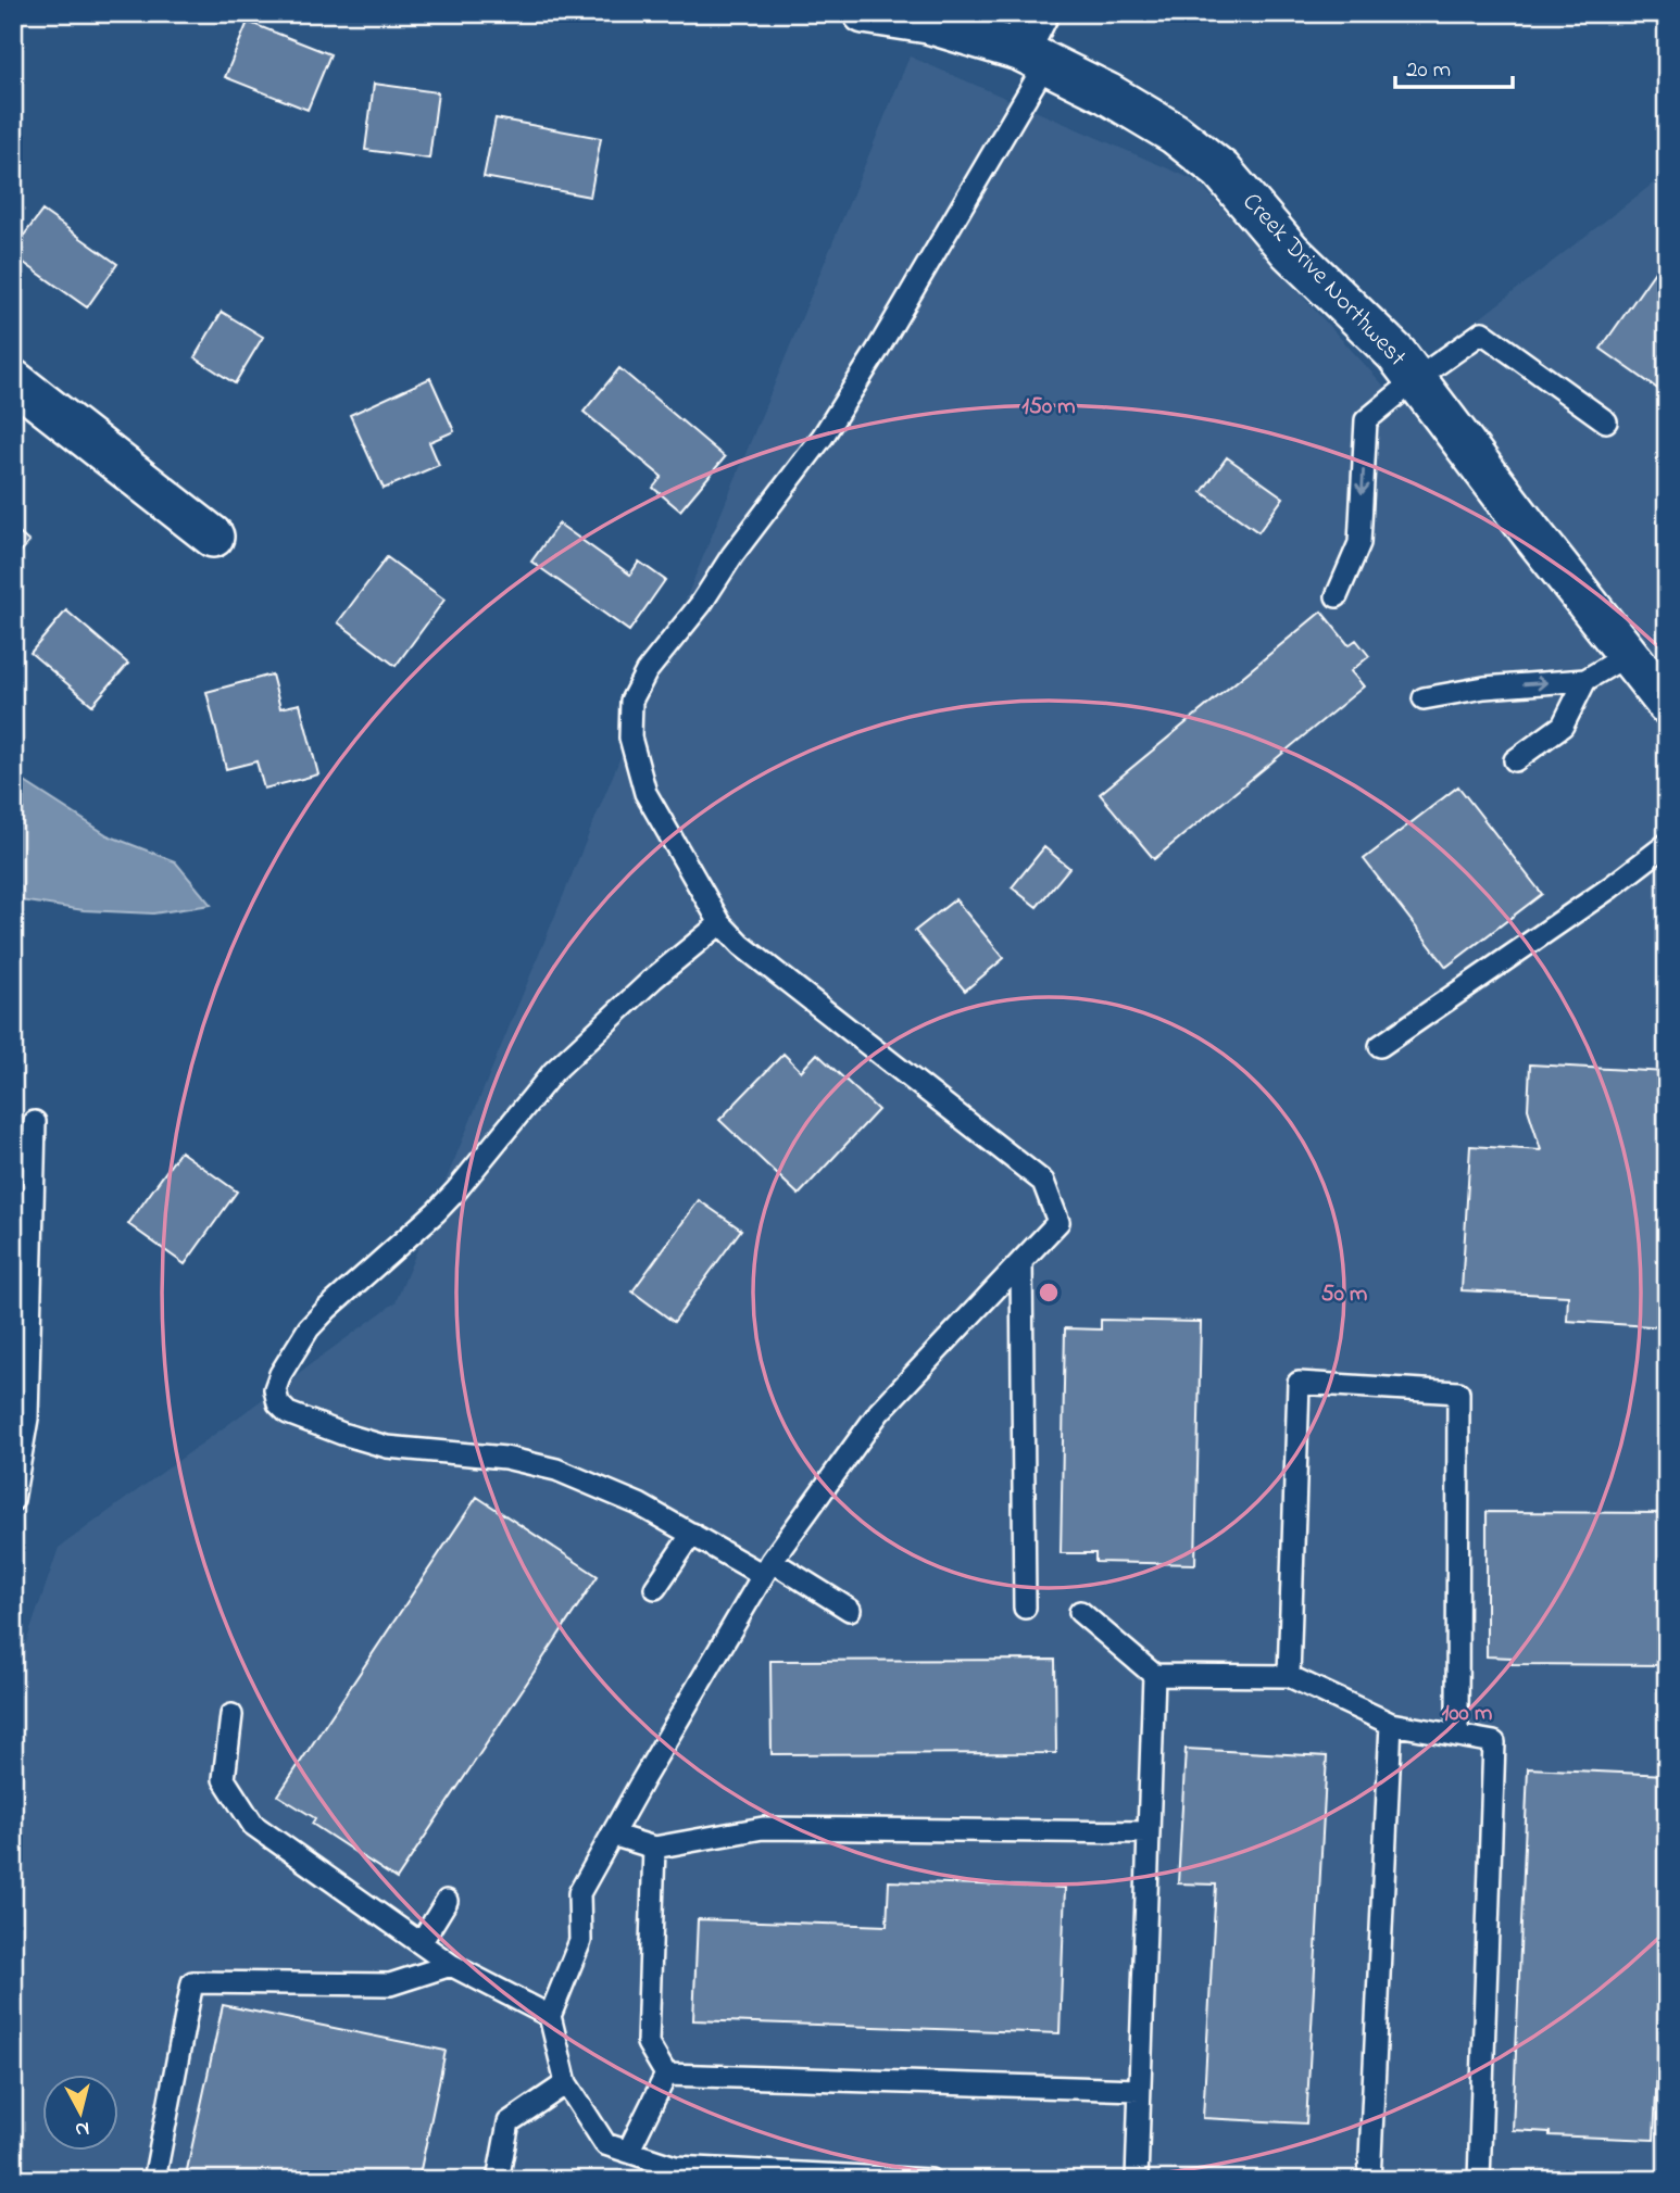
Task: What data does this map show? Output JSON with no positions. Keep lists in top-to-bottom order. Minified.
{"streets":{"street":["Creek Drive Northwest"]},"scale_bar":"20 m","north":"bottom","rings":["150 m","50 m","100 m"]}
